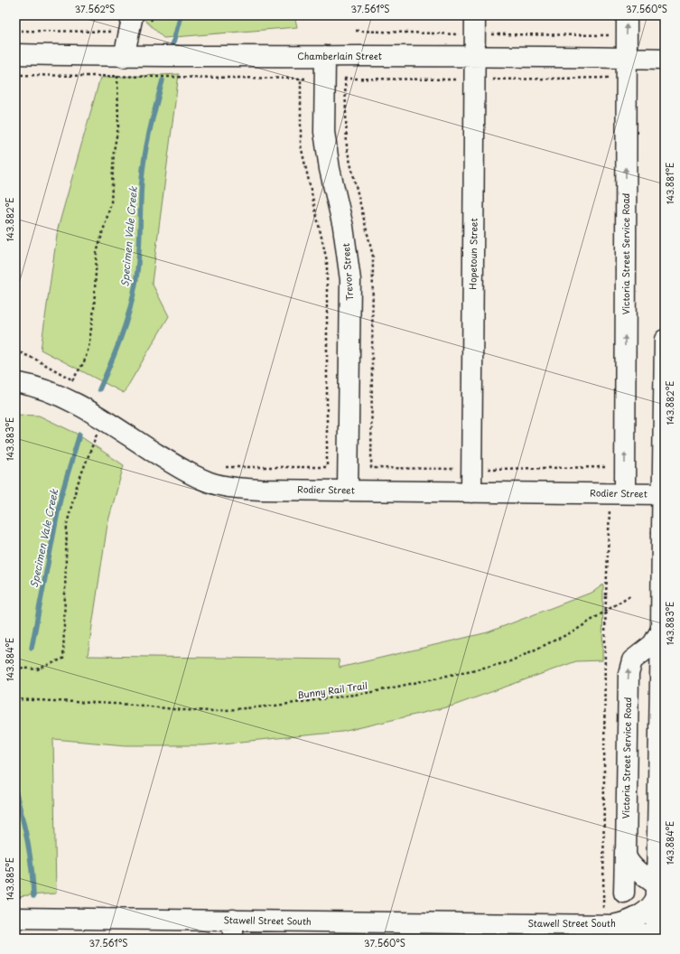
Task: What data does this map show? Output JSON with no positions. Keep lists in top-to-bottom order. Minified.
{"streets":{"street":["Chamberlain Street","Hopetoun Street","Victoria Street Service Road","Trevor Street","Rodier Street","Stawell Street South"],"path":["Bunny Rail Trail"]},"crossings":[["Chamberlain Street","Hopetoun Street"],["Chamberlain Street","Victoria Street Service Road"],["Chamberlain Street","Trevor Street"],["Hopetoun Street","Rodier Street"],["Victoria Street Service Road","Rodier Street"],["Victoria Street Service Road","Stawell Street South"],["Trevor Street","Rodier Street"]],"water":["Specimen Vale Creek"],"coordinates":["37.562°S","37.561°S","37.560°S","143.881°E","143.882°E","143.883°E","143.884°E","143.885°E"]}
